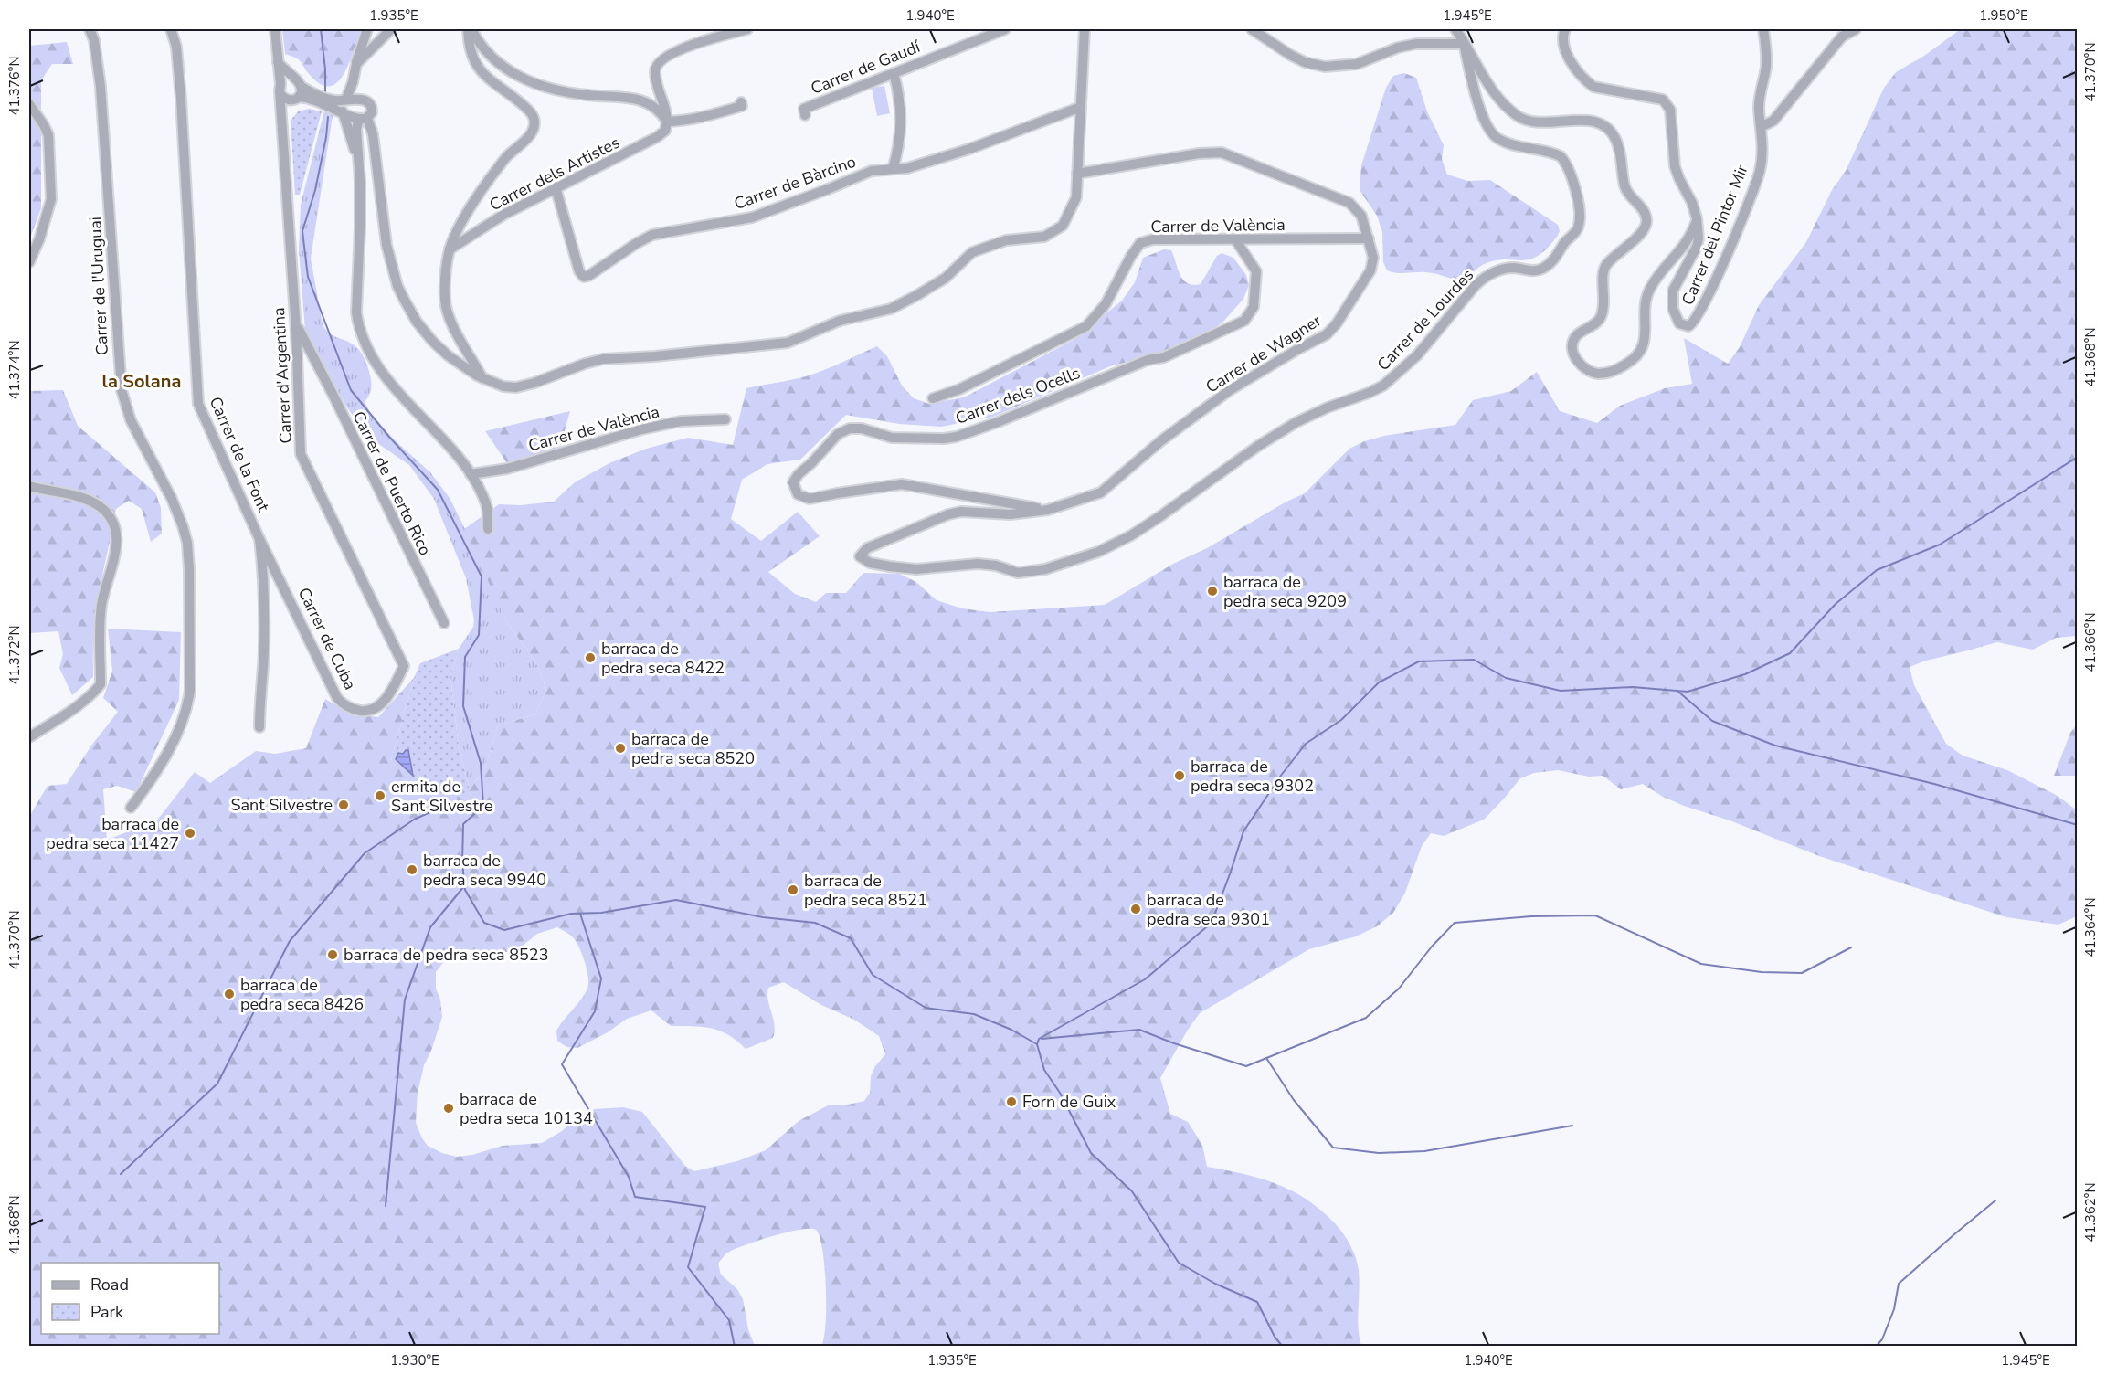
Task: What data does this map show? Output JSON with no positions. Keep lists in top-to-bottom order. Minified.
{"streets":{"street":["Carrer de Gaudí","Carrer dels Artistes","Carrer de Bàrcino","Carrer de València","Carrer del Pintor Mir","Carrer de l'Uruguai","Carrer de Lourdes","Carrer de Wagner","Carrer d'Argentina","Carrer dels Ocells","Carrer de la Font","Carrer de Puerto Rico","Carrer de Cuba"]},"crossings":[["Carrer dels Artistes","Carrer de Bàrcino"],["Carrer de València","Carrer de Wagner"],["Carrer de València","Carrer dels Ocells"],["Carrer de Lourdes","Carrer de Wagner"],["Carrer de Lourdes","Carrer dels Ocells"],["Carrer de Wagner","Carrer dels Ocells"],["Carrer d'Argentina","Carrer de Puerto Rico"],["Carrer d'Argentina","Carrer de Cuba"],["Carrer de la Font","Carrer de Cuba"]],"districts":["la Solana"],"places":["barraca de pedra seca 9209","barraca de pedra seca 8422","barraca de pedra seca 8520","barraca de pedra seca 9302","ermita de Sant Silvestre","Sant Silvestre","barraca de pedra seca 11427","barraca de pedra seca 9940","barraca de pedra seca 8521","barraca de pedra seca 9301","barraca de pedra seca 8523","barraca de pedra seca 8426","Forn de Guix","barraca de pedra seca 10134"],"legend":["Road","Park"],"coordinates":["1.935°E","1.940°E","1.945°E","1.950°E","41.370°N","41.376°N","41.368°N","41.374°N","41.366°N","41.372°N","41.364°N","41.362°N","1.930°E"]}
